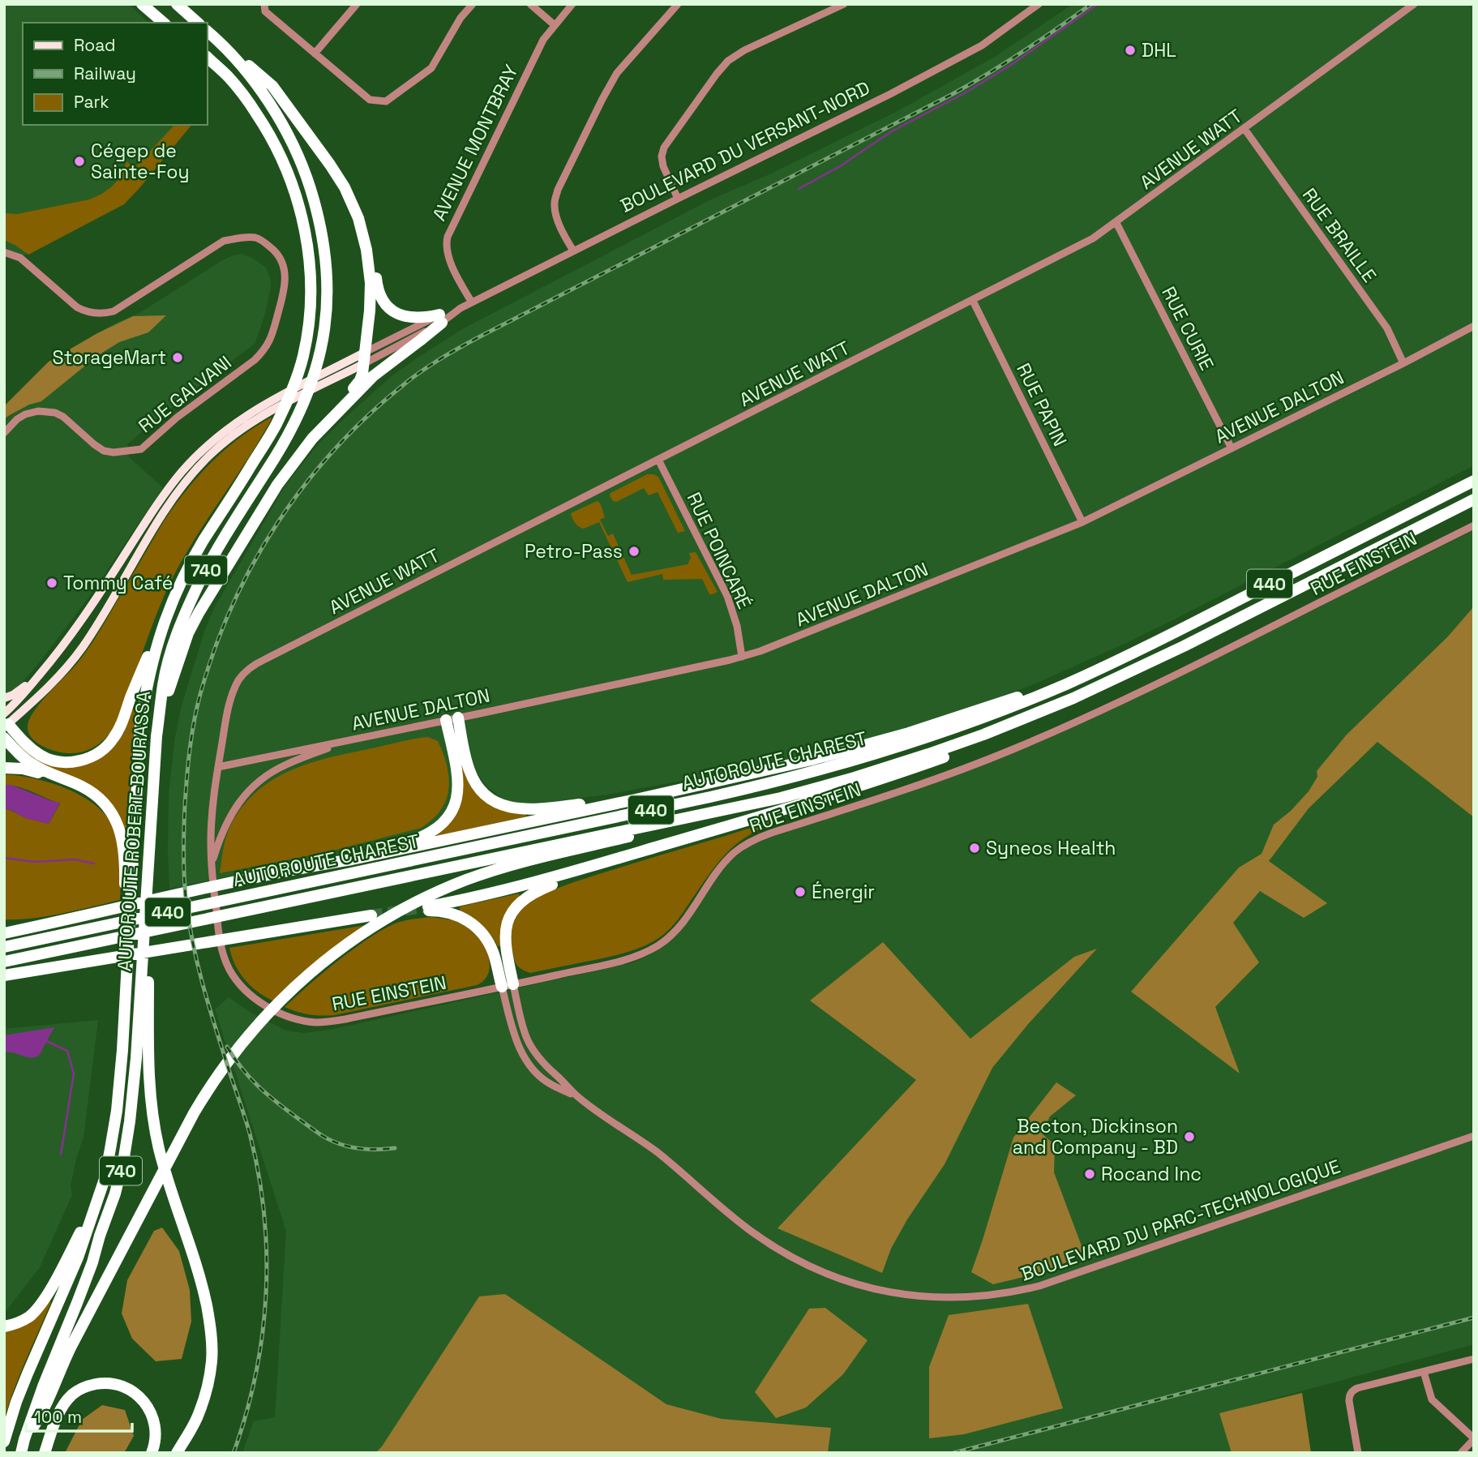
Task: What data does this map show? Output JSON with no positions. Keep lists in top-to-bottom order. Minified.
{"streets":{"highway":["740","440","AUTOROUTE CHAREST","AUTOROUTE ROBERT-BOURASSA"],"main road":["BOULEVARD DU VERSANT-NORD"],"street":["AVENUE MONTBRAY","AVENUE WATT","RUE BRAILLE","RUE CURIE","RUE GALVANI","RUE PAPIN","AVENUE DALTON","RUE POINCARÉ","RUE EINSTEIN","BOULEVARD DU PARC-TECHNOLOGIQUE"]},"crossings":[["AVENUE MONTBRAY","BOULEVARD DU VERSANT-NORD"],["AVENUE WATT","RUE BRAILLE"],["AVENUE WATT","RUE CURIE"],["AVENUE WATT","RUE PAPIN"],["AVENUE WATT","AVENUE DALTON"],["AVENUE WATT","RUE POINCARÉ"],["AVENUE WATT","RUE EINSTEIN"],["RUE BRAILLE","AVENUE DALTON"],["RUE CURIE","AVENUE DALTON"],["RUE PAPIN","AVENUE DALTON"],["AVENUE DALTON","RUE POINCARÉ"],["AVENUE DALTON","RUE EINSTEIN"],["RUE EINSTEIN","BOULEVARD DU PARC-TECHNOLOGIQUE"]],"places":["DHL","Cégep de Sainte-Foy","StorageMart","Petro-Pass","Tommy Café","Syneos Health","Énergir","Becton, Dickinson and Company - BD","Rocand Inc"],"legend":["Road","Railway","Park"],"scale_bar":"100 m"}
